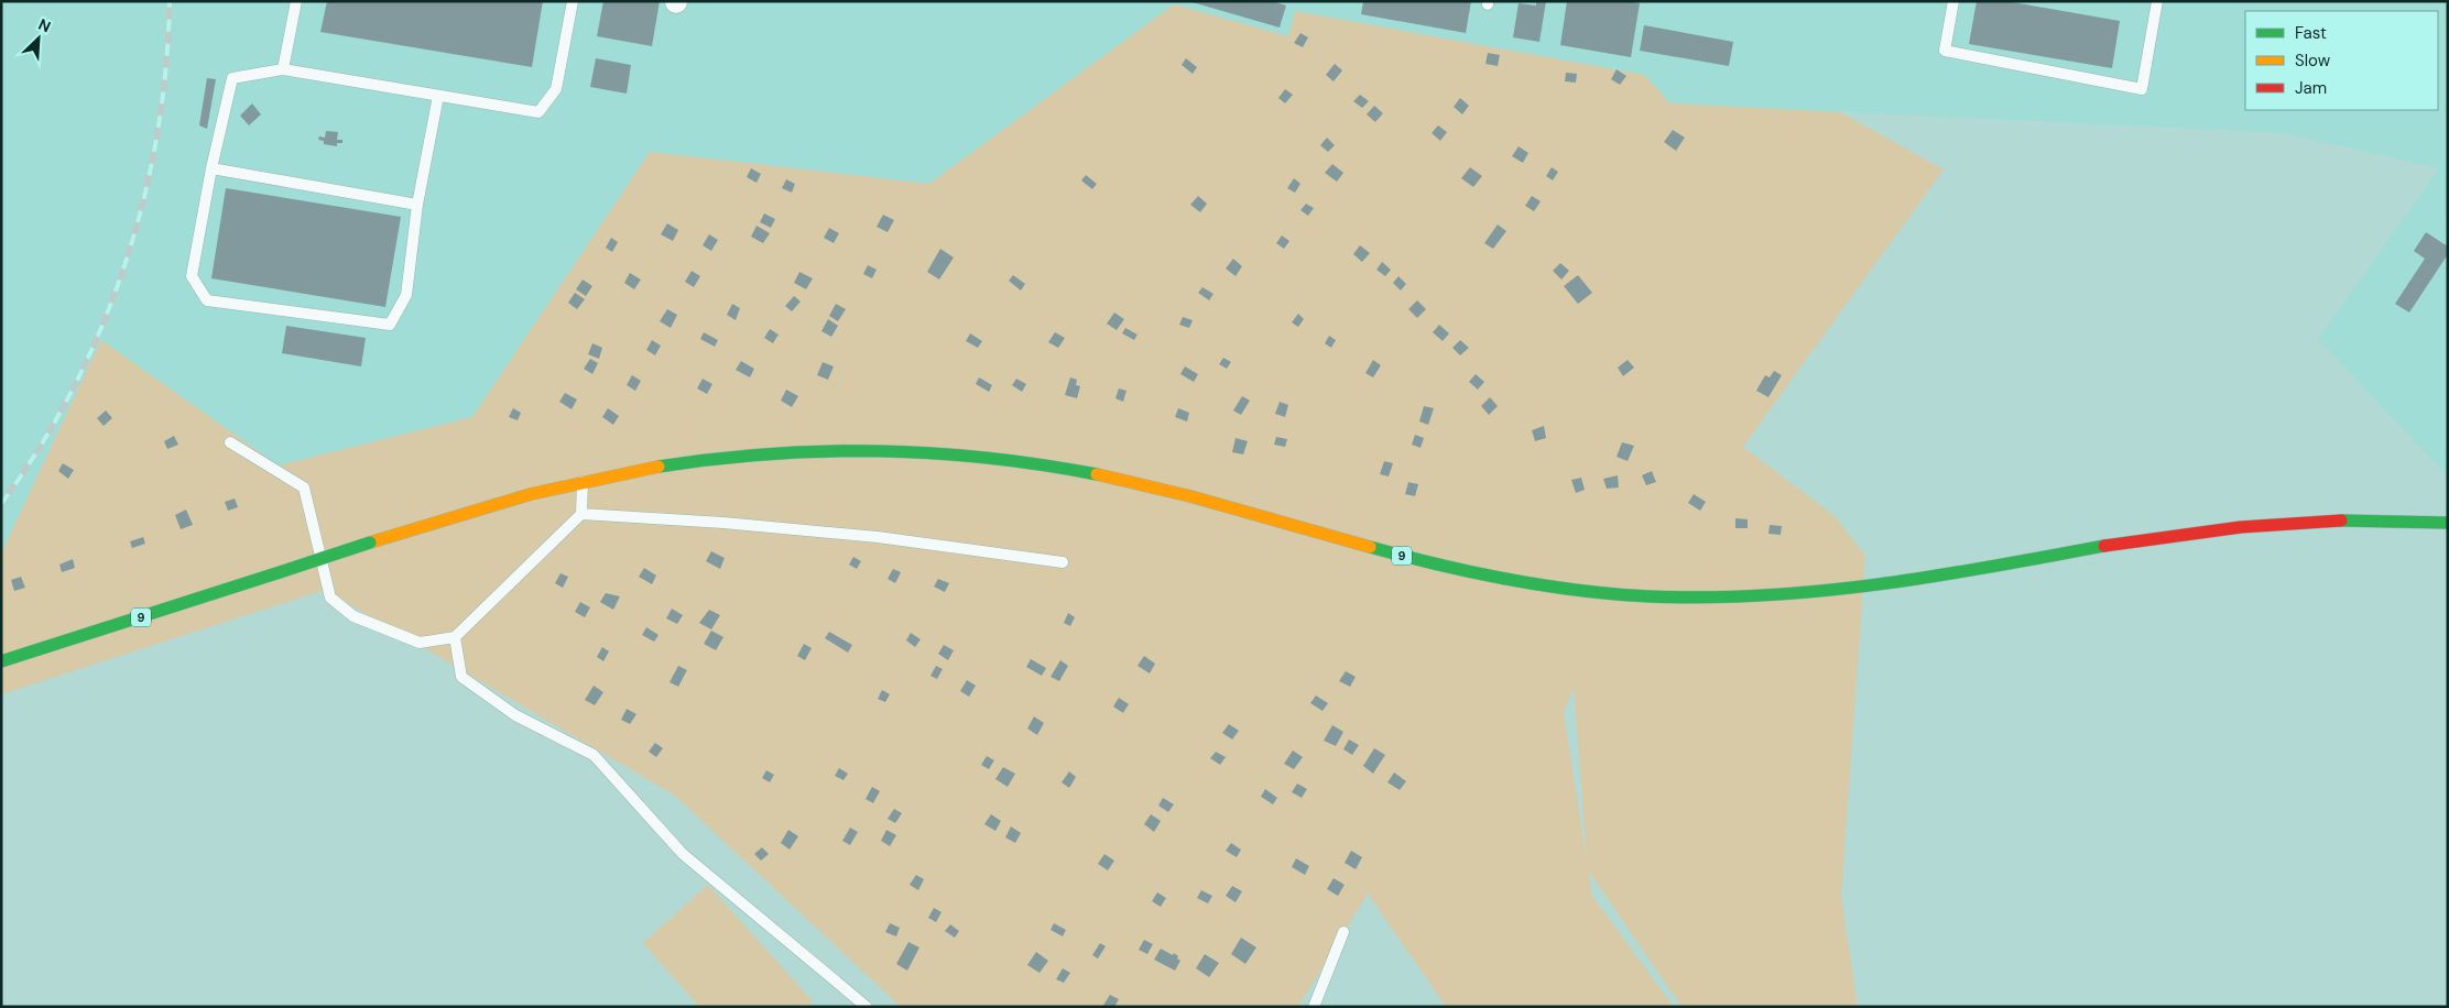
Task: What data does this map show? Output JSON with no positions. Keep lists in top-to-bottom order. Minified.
{"streets":{"main road":["9"]},"legend":["Fast","Slow","Jam"],"north":"top right"}
